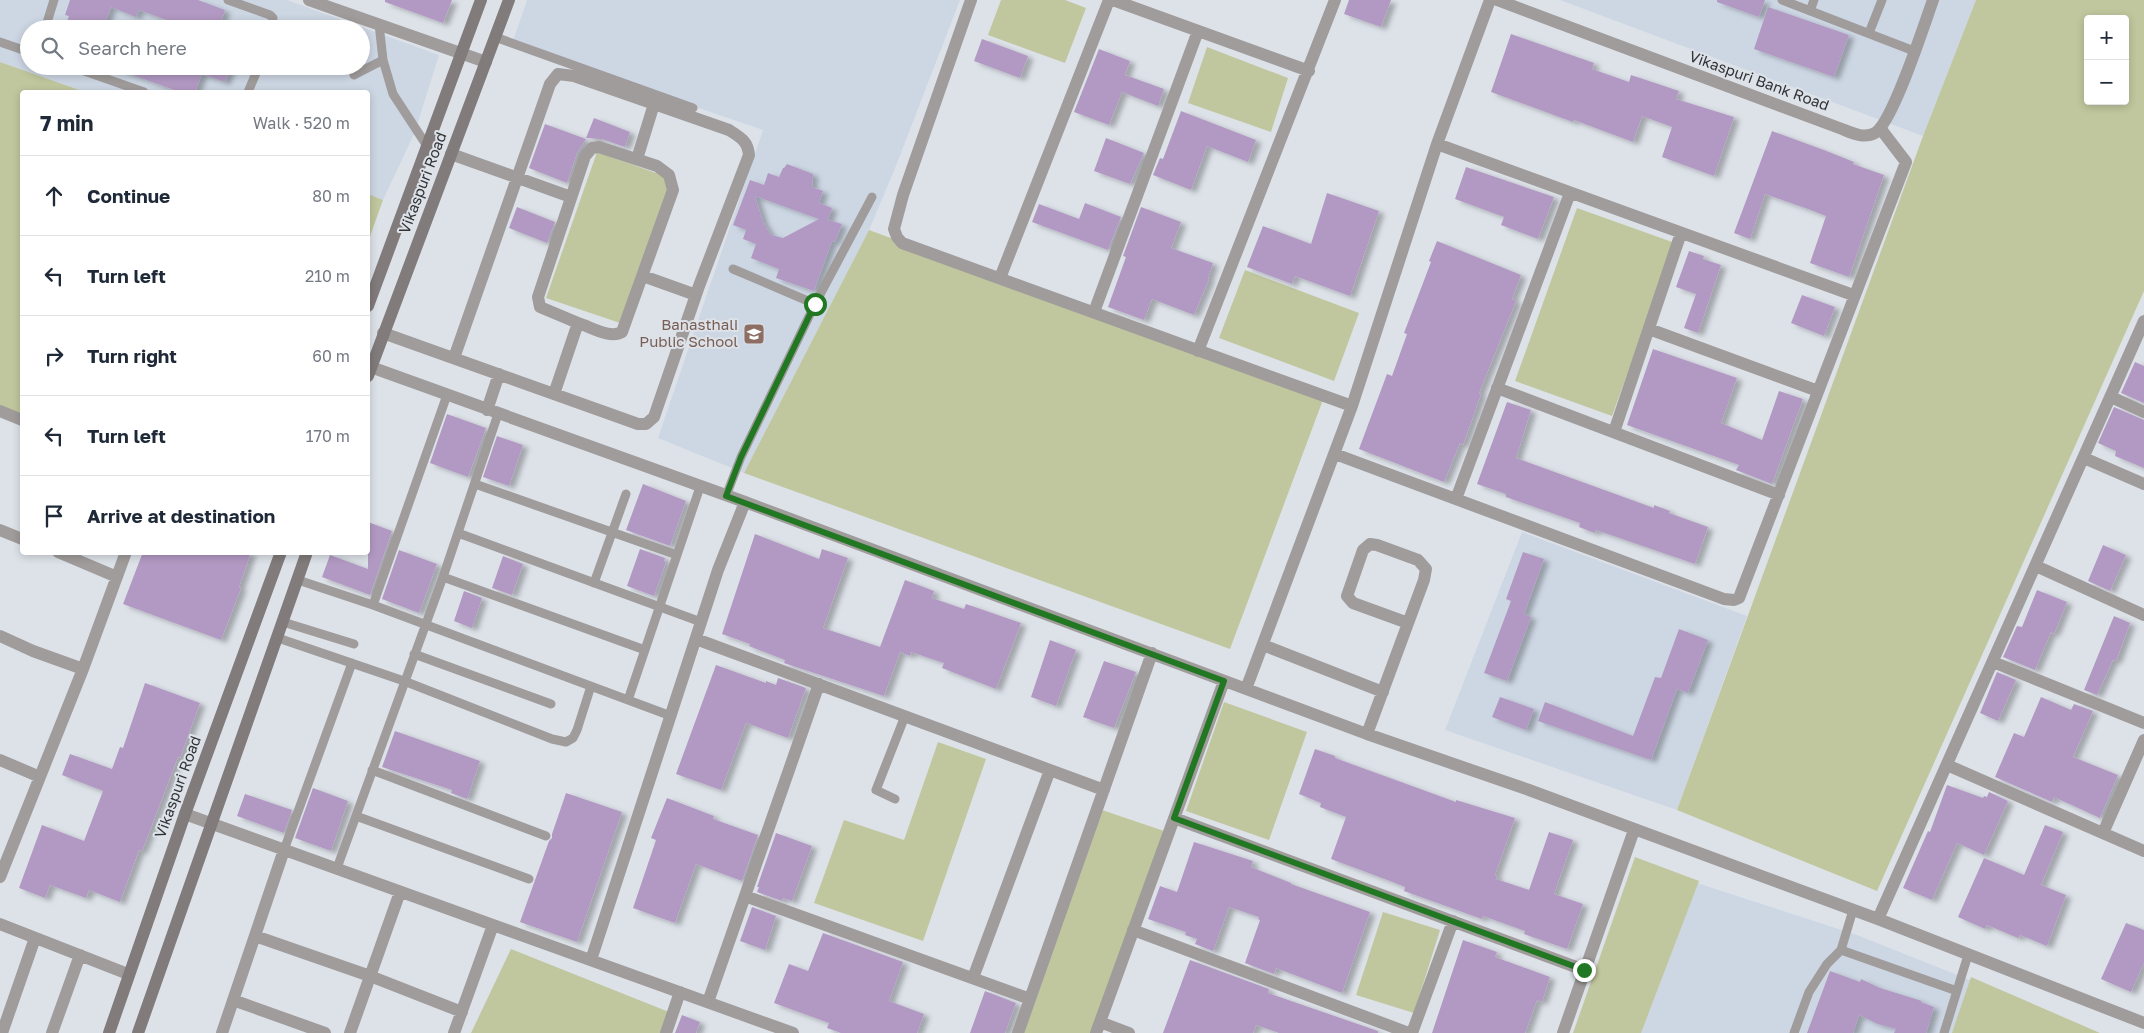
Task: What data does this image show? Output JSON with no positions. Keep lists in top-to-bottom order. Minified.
{"streets":{"street":["Vikaspuri Bank Road","Vikaspuri Road"]},"places":{"school or university":["Banasthali Public School"]},"page":{"map_buttons":["+","−"],"search":"Search here","heading":["7 min","Walk · 520 m"],"list":[["Continue","80 m"],["Turn left","210 m"],["Turn right","60 m"],["Turn left","170 m"],"Arrive at destination"]}}
